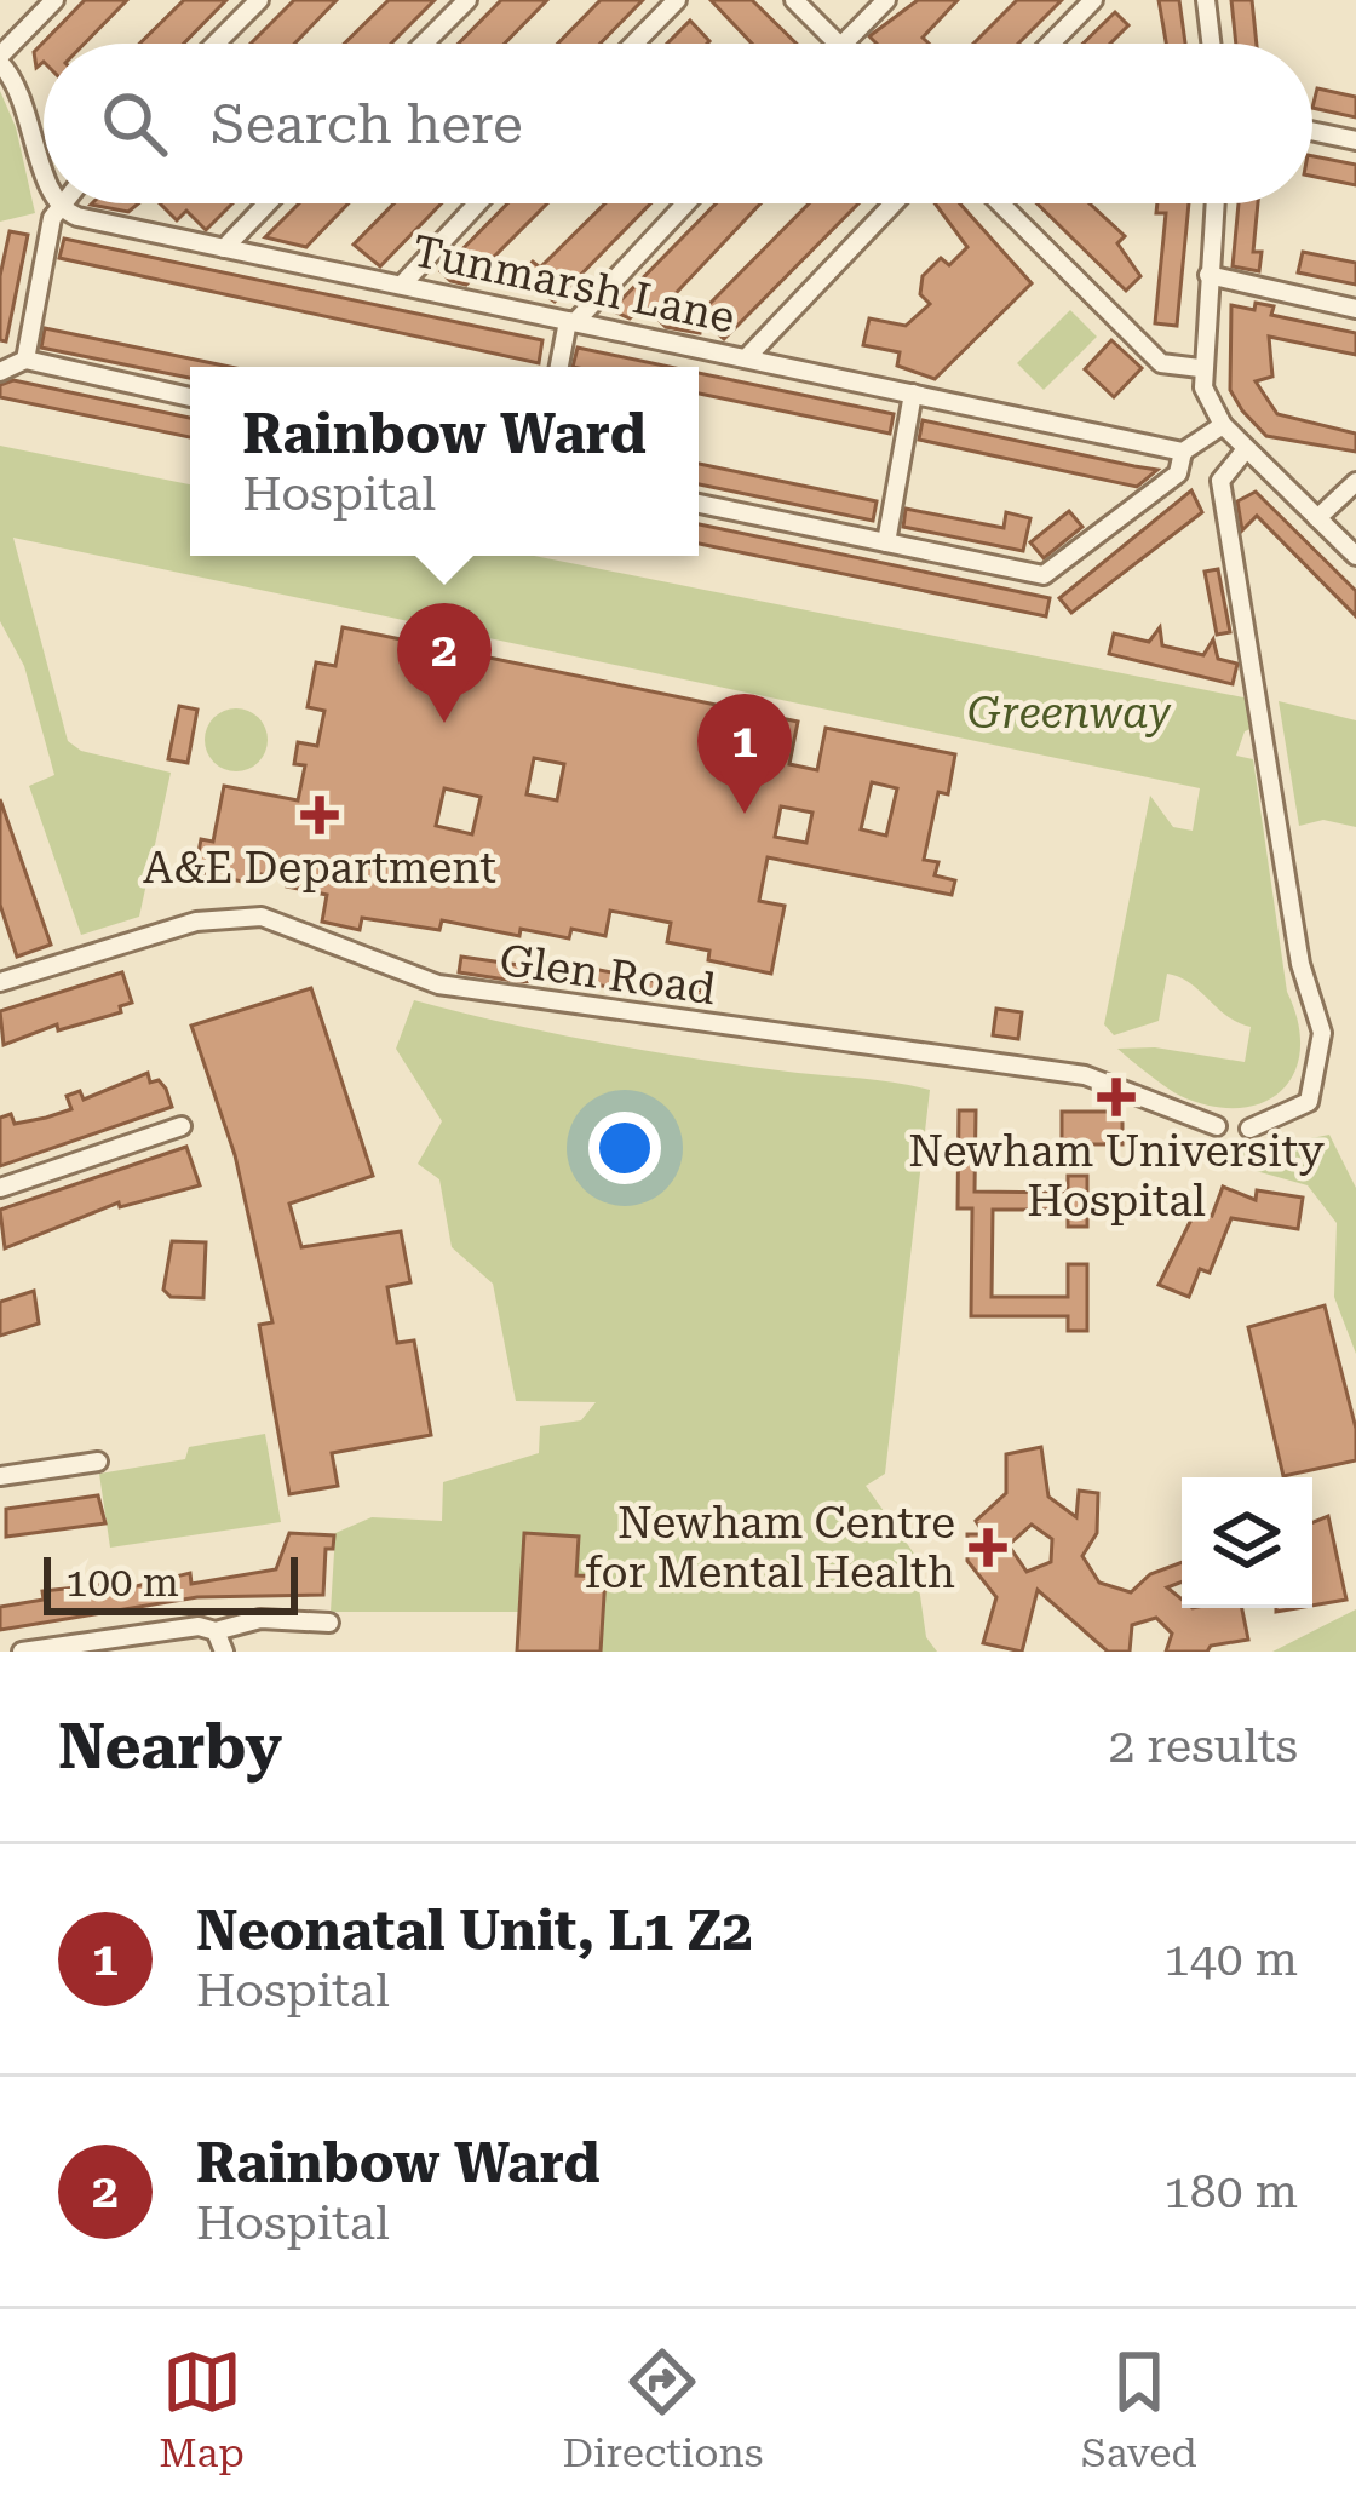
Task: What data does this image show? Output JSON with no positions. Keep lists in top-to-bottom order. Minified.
{"streets":{"street":["Tunmarsh Lane","Glen Road"]},"parks":["Greenway"],"places":{"health":["A&E Department","Newham University Hospital","Newham Centre for Mental Health"]},"scale_bar":"100 m","page":{"search":"Search here","popup":["Rainbow Ward","Hospital"],"pins":["2","1"],"scale":"100 m","heading":["Nearby","2 results"],"list":[{"mark":"1","name":"Neonatal Unit, L1 Z2","note":"Hospital","value":"140 m"},{"mark":"2","name":"Rainbow Ward","note":"Hospital","value":"180 m"}],"nav":["Map","Directions","Saved"]}}
